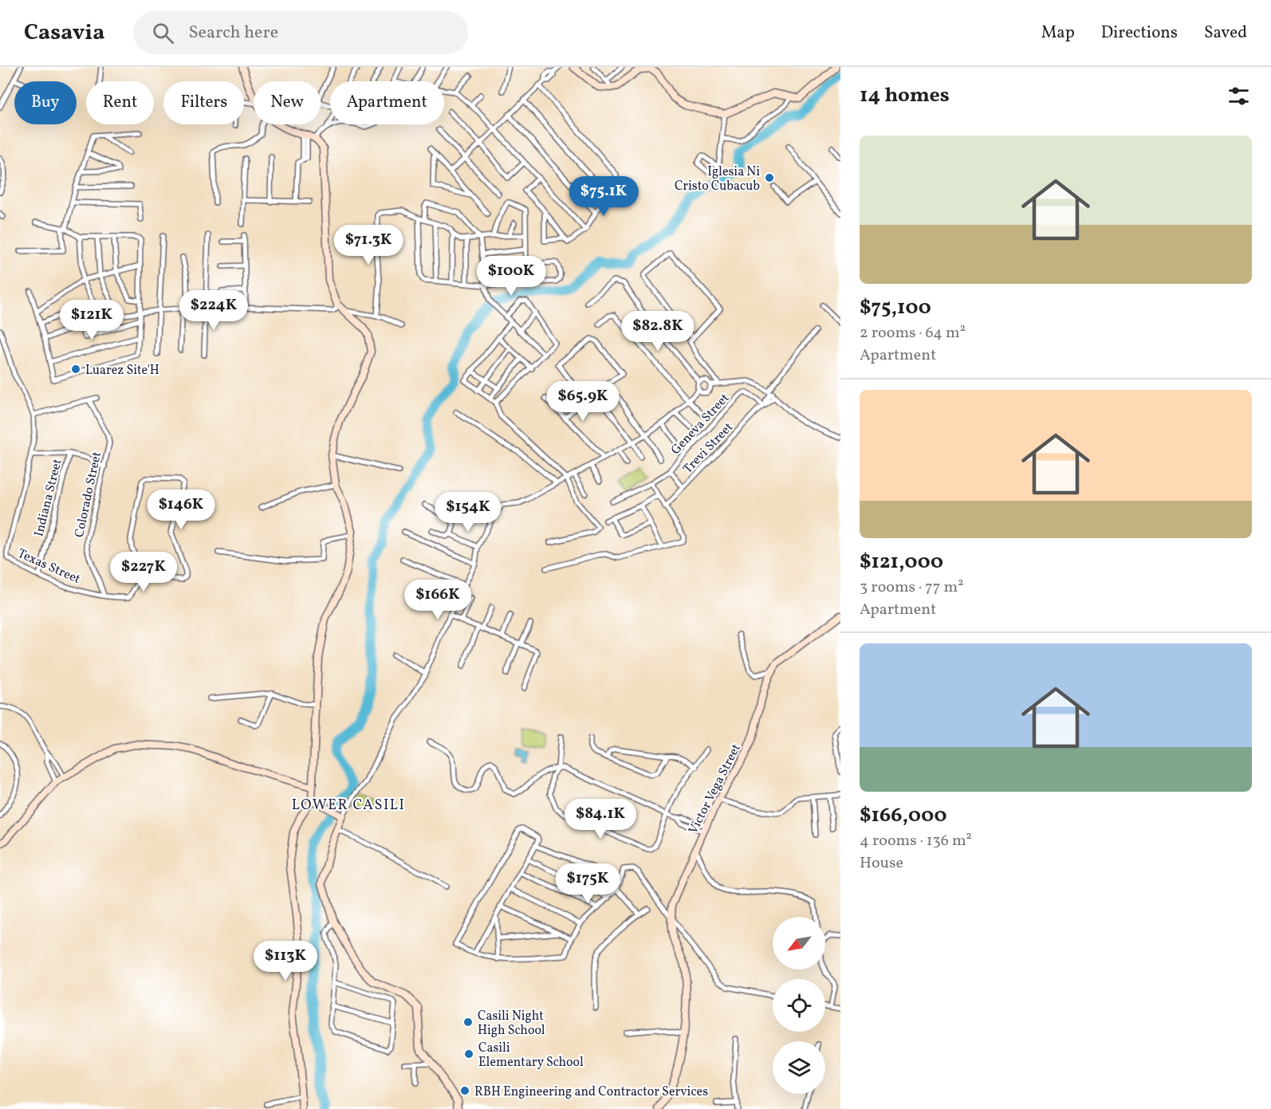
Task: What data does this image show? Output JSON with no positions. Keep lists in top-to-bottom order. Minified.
{"streets":{"street":["Geneva Street","Trevi Street","Colorado Street","Indiana Street","Texas Street","Victor Vega Street"]},"crossings":[["Geneva Street","Trevi Street"],["Colorado Street","Texas Street"],["Indiana Street","Texas Street"]],"districts":["LOWER CASILI"],"places":["Iglesia Ni Cristo Cubacub","Luarez Site'H","Casili Night High School","Casili Elementary School","RBH Engineering and Contractor Services"],"north":"bottom left","page":{"header":"Casavia","search":"Search here","nav":["Map","Directions","Saved"],"heading":"14 homes","chip":["Buy","Rent","Filters","New","Apartment"],"list":[{"name":"$75,100","note":"2 rooms · 64 m² · Apartment"},{"name":"$121,000","note":"3 rooms · 77 m² · Apartment"},{"name":"$166,000","note":"4 rooms · 136 m² · House"}],"price":["$75.1K","$71.3K","$100K","$224K","$121K","$82.8K","$65.9K","$146K","$154K","$227K","$166K","$84.1K","$175K","$113K"]}}
